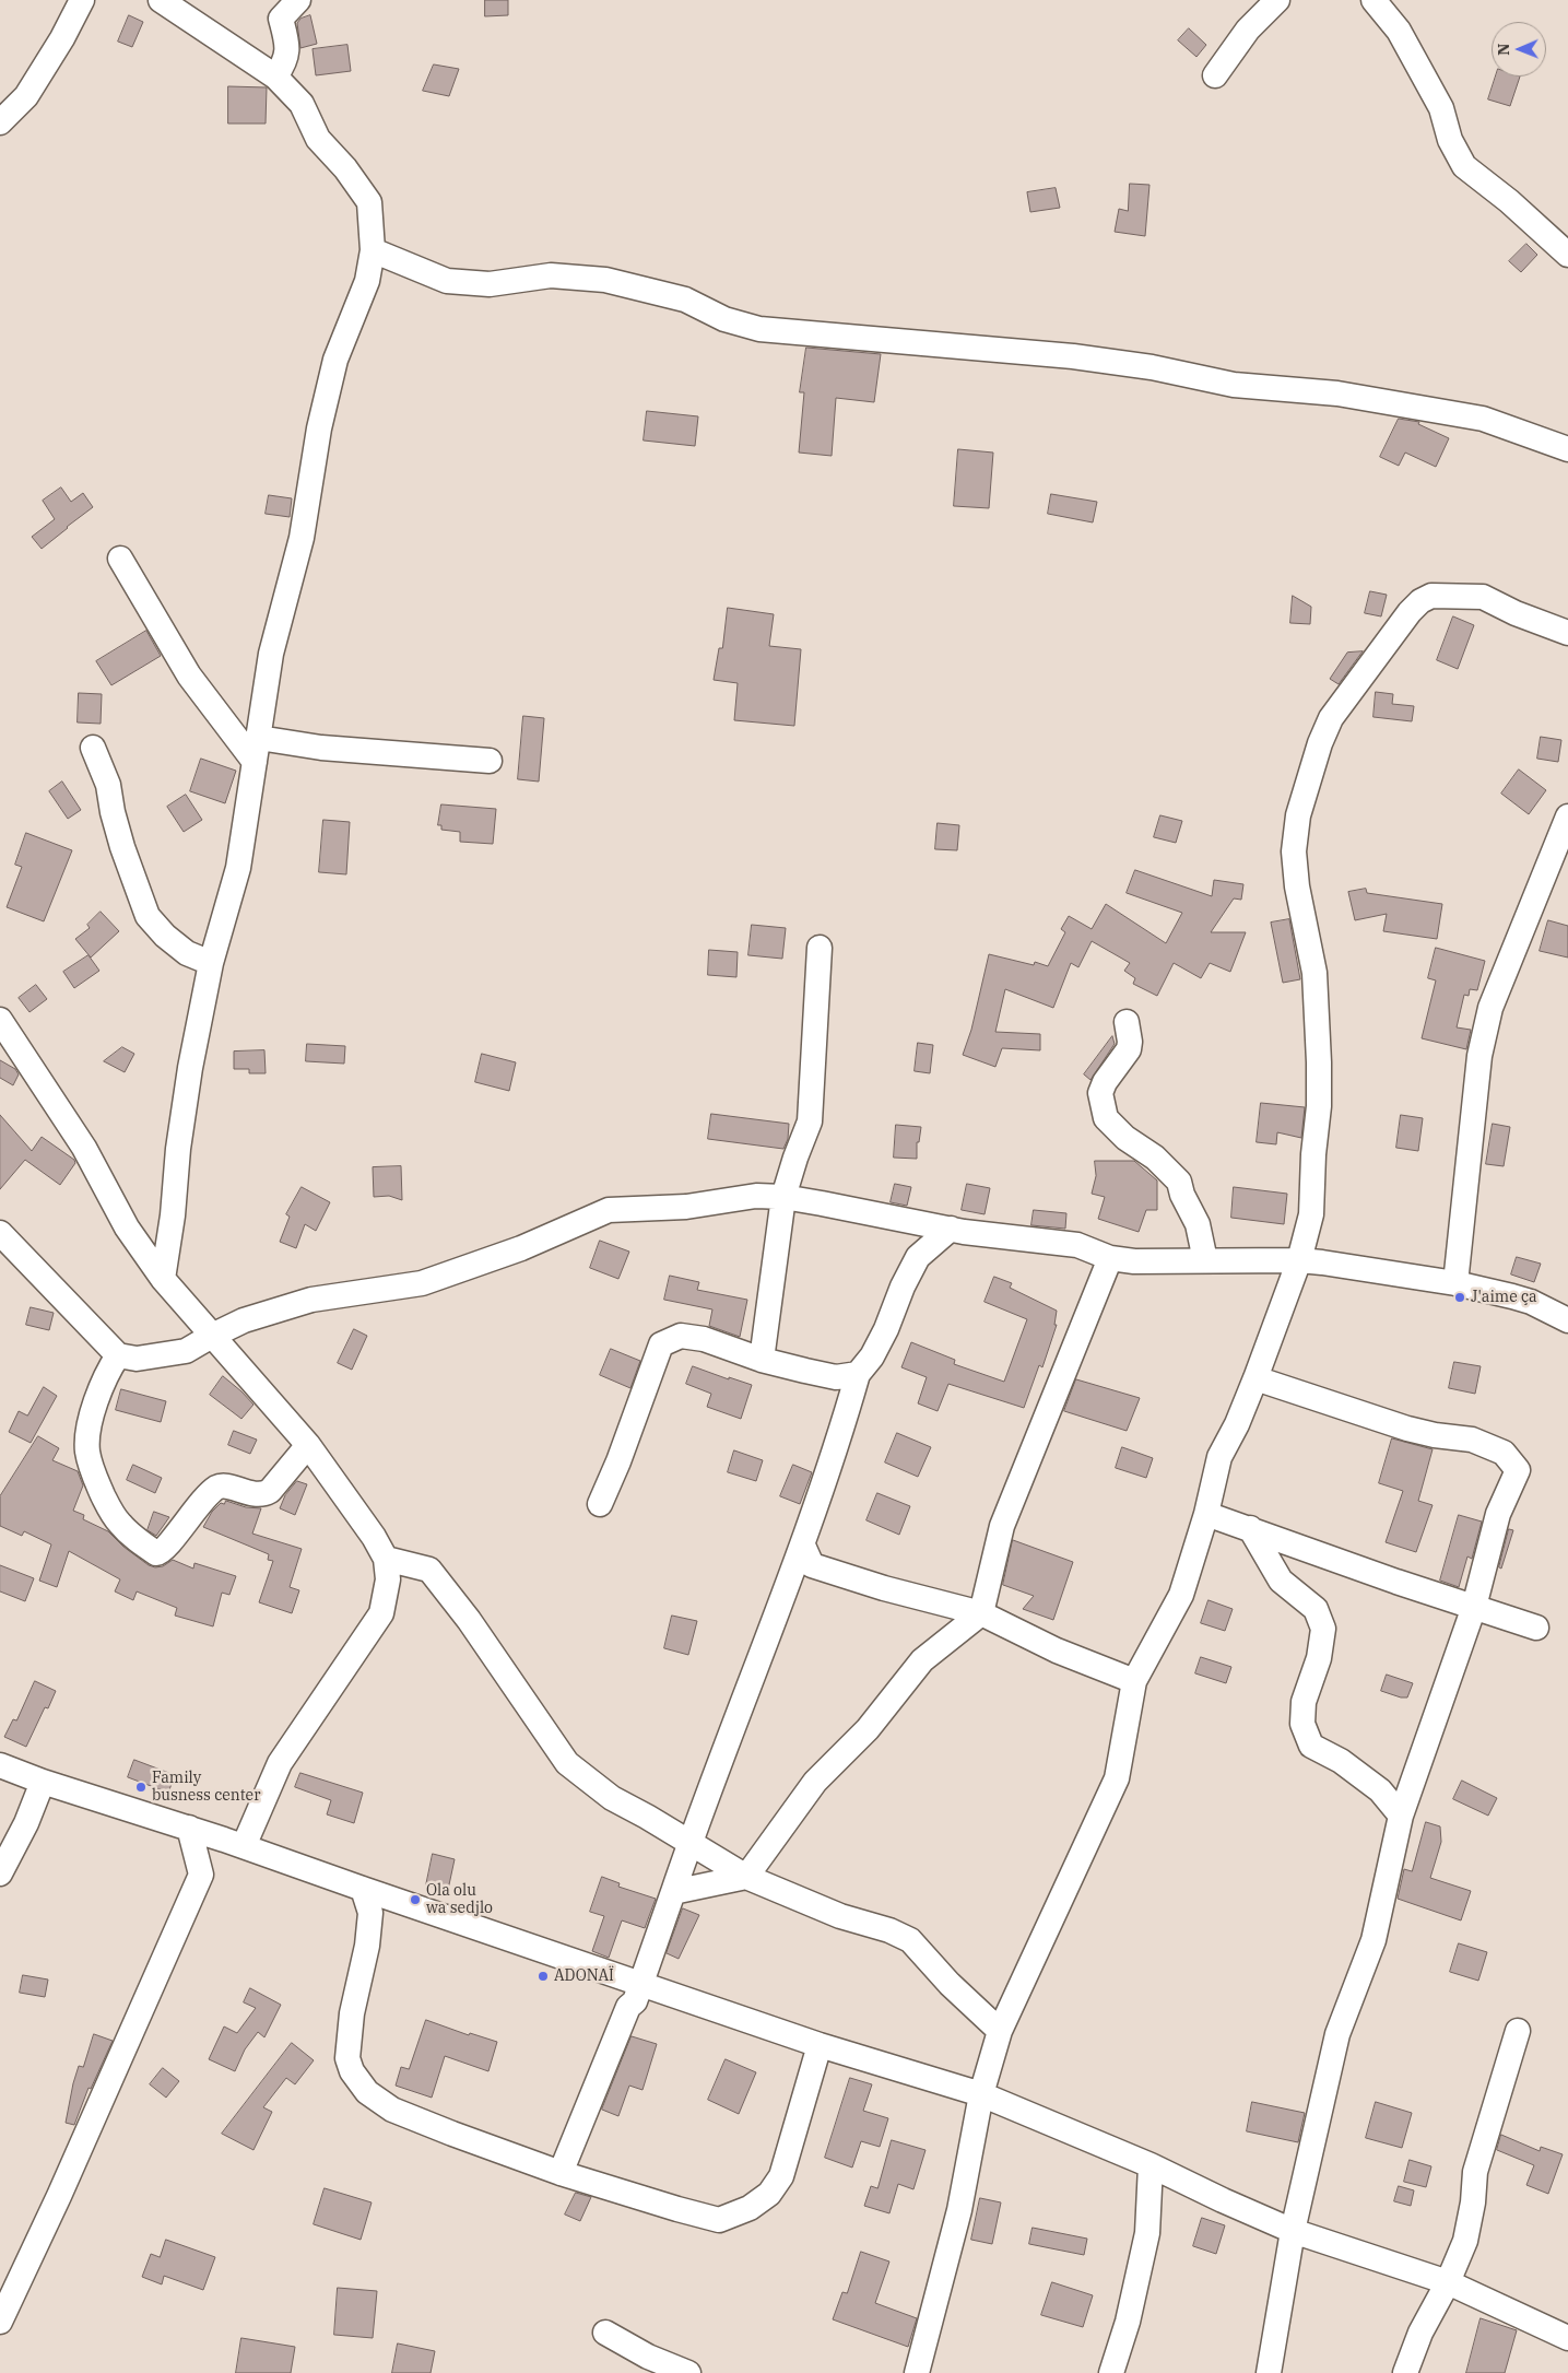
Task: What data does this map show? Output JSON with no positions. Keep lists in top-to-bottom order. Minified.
{"places":["J'aime ça","Family busness center","Ola olu wa sedjlo","ADONAÏ"],"north":"left"}
